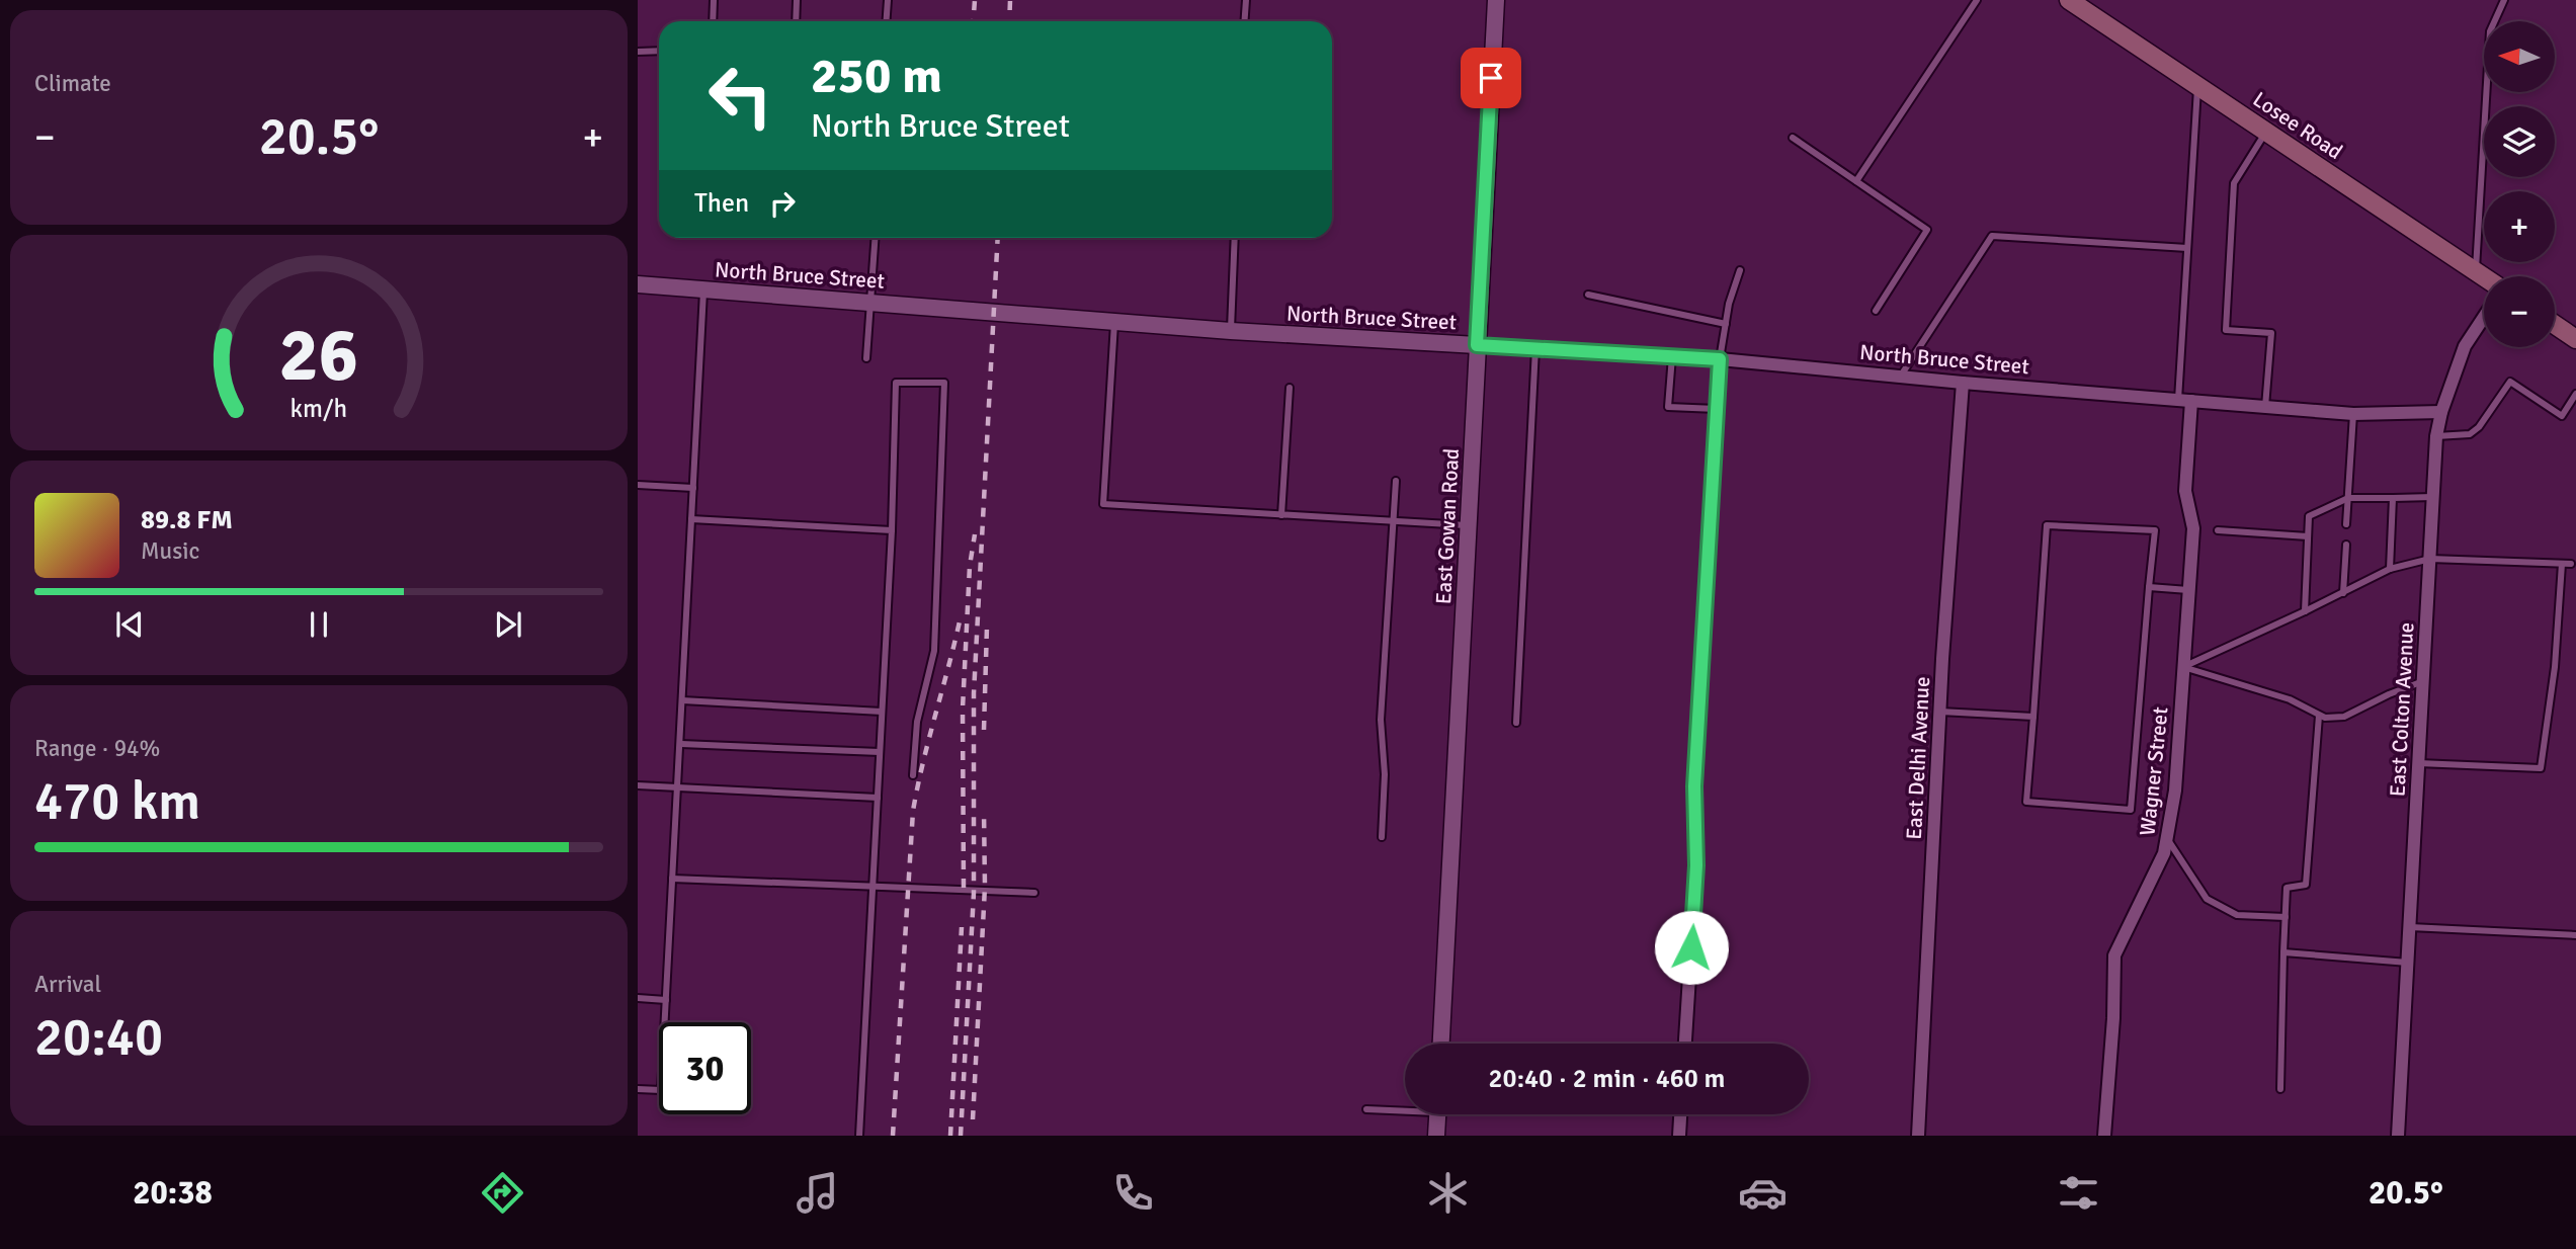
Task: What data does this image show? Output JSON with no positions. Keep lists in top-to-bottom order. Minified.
{"streets":{"main road":["Losee Road"],"street":["North Bruce Street","East Gowan Road","East Colton Avenue","East Delhi Avenue","Wagner Street"]},"crossings":[["North Bruce Street","East Gowan Road"],["North Bruce Street","East Colton Avenue"],["North Bruce Street","East Delhi Avenue"],["North Bruce Street","Wagner Street"]],"north":"left","page":{"tile":["Climate",["Range · 94%","470 km"],["Arrival","20:40"]],"map_buttons":["+","−"],"turn":["250 m","North Bruce Street"],"heat":["−","20.5°","+"],"then":"Then","song":["89.8 FM","Music"],"limit":"30","trip":"20:40 · 2 min · 460 m","tabs":["20:38","20.5°"],"gauge":["26","km/h"]}}
